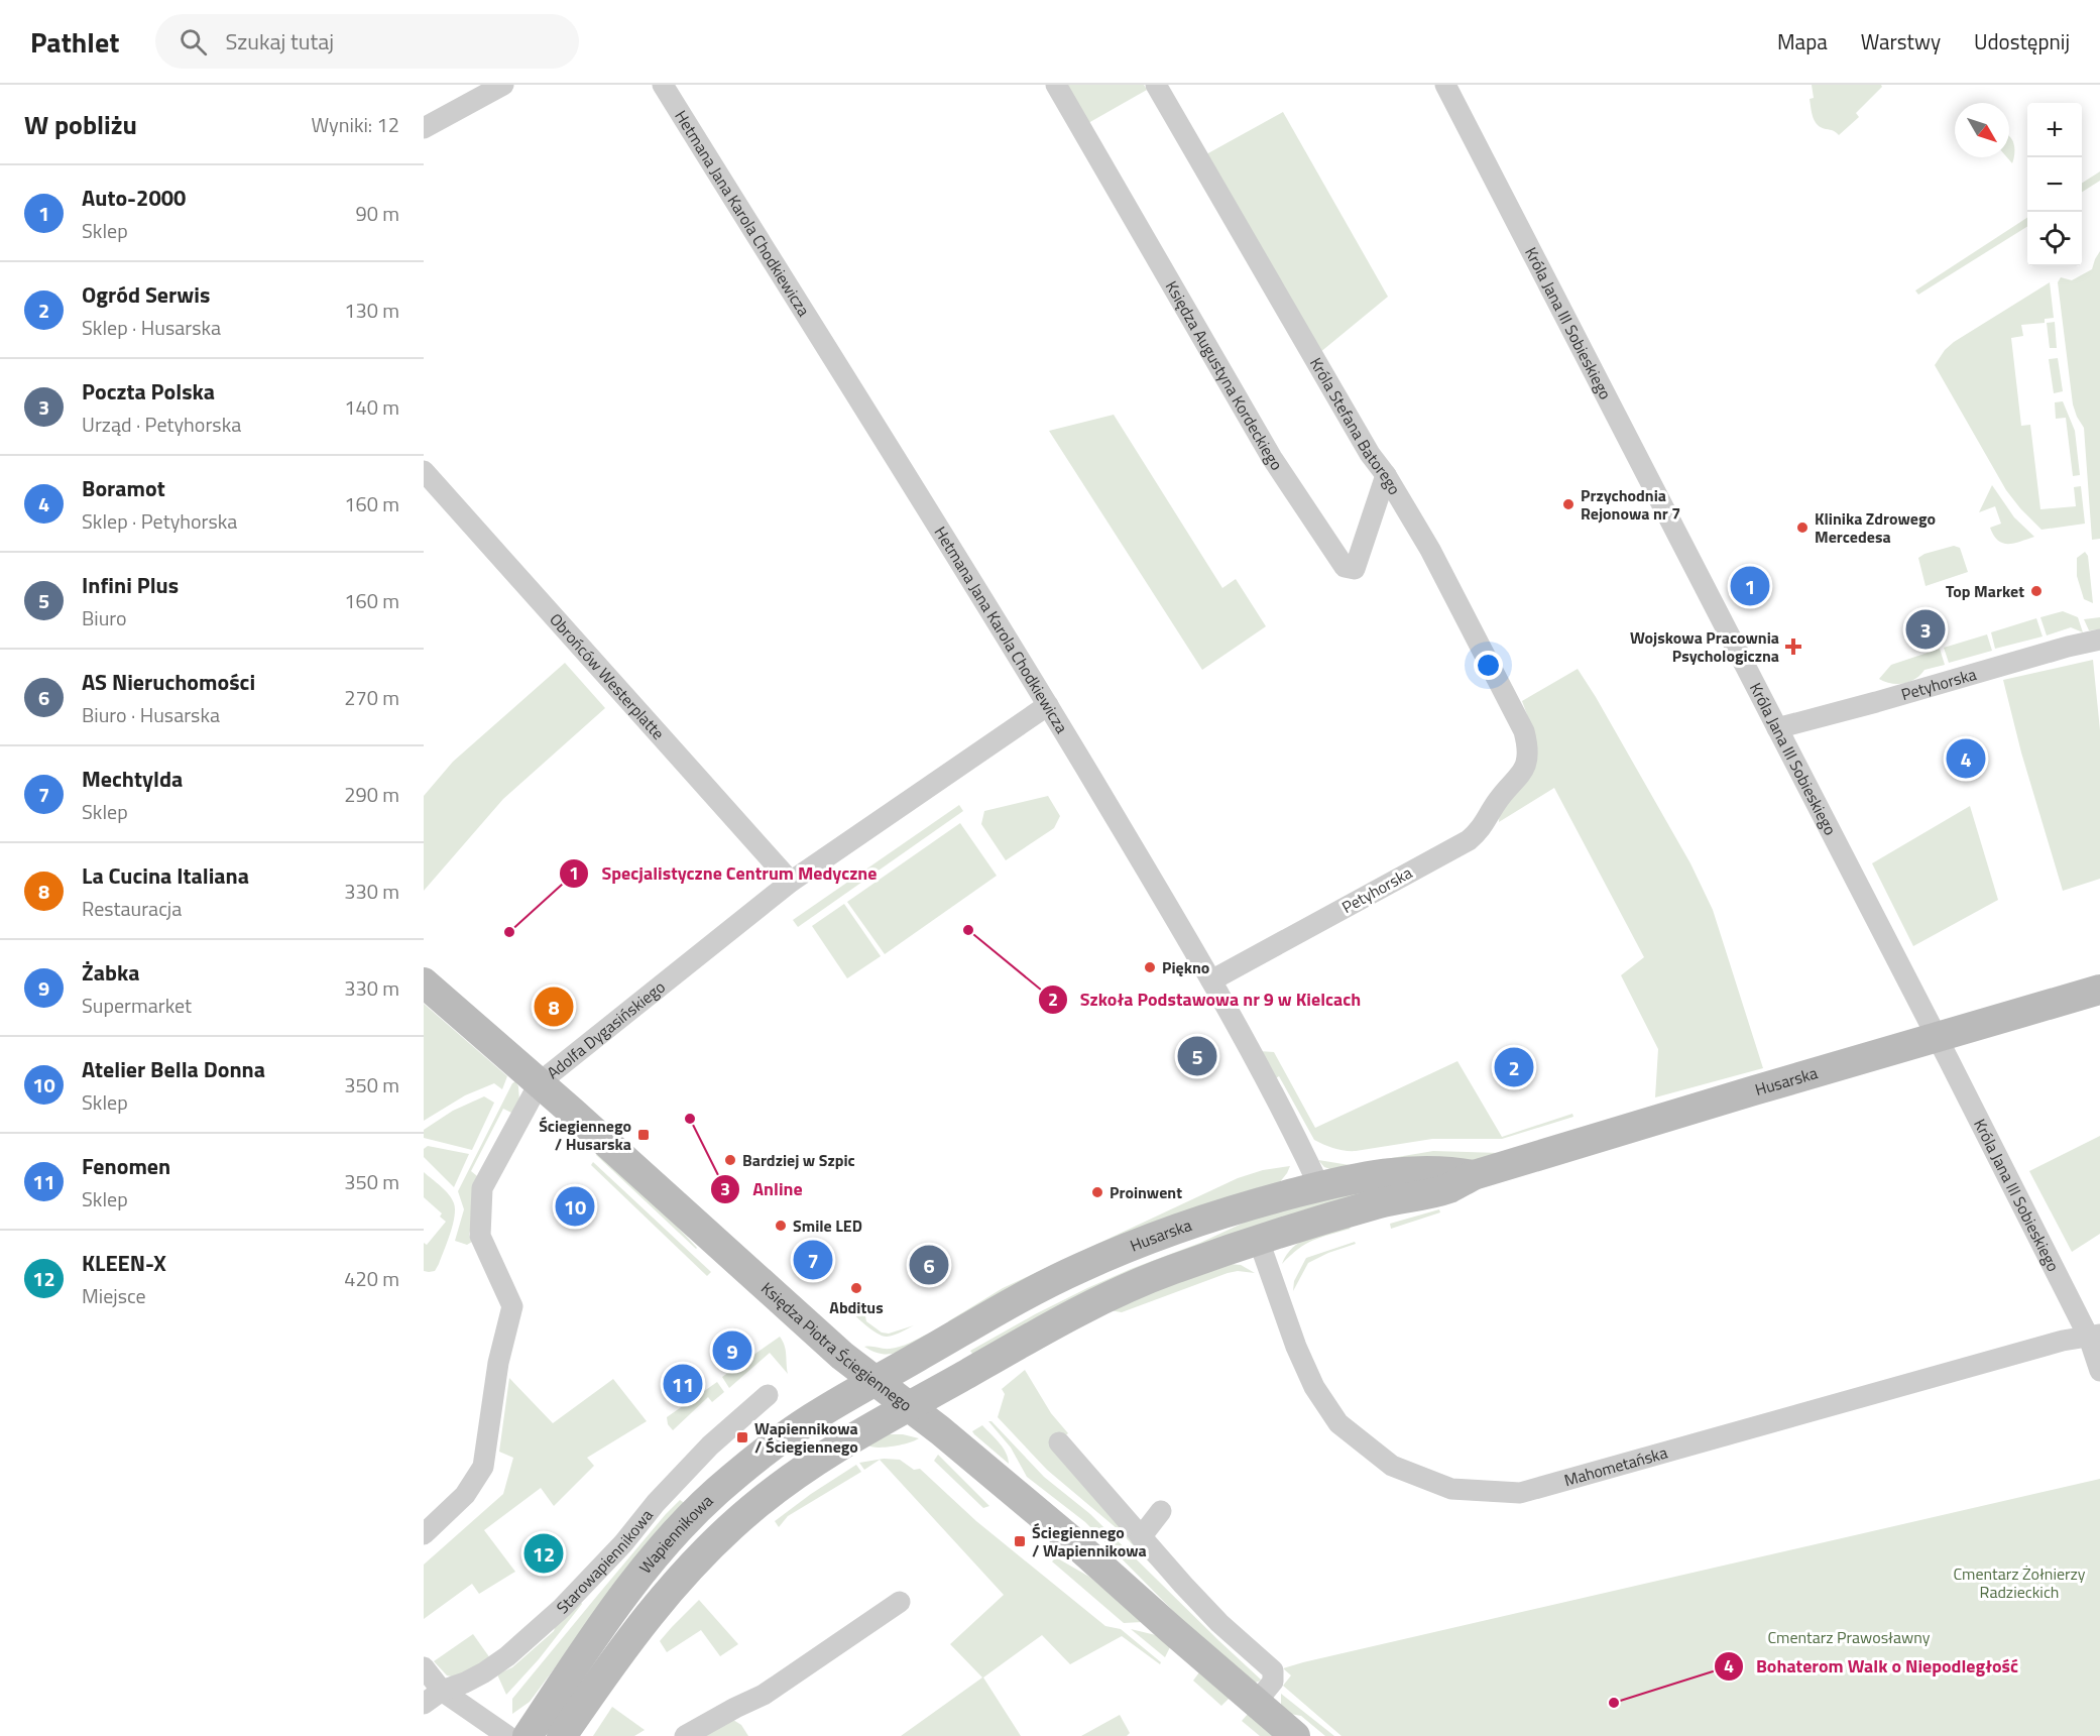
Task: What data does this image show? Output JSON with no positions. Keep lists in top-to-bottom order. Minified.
{"streets":{"main road":["Husarska","Księdza Piotra Ściegiennego","Wapiennikowa"],"street":["Hetmana Jana Karola Chodkiewicza","Króla Jana III Sobieskiego","Księdza Augustyna Kordeckiego","Króla Stefana Batorego","Obrońców Westerplatte","Petyhorska","Adolfa Dygasińskiego","Mahometańska","Starowapiennikowa"]},"crossings":[["Hetmana Jana Karola Chodkiewicza","Petyhorska"],["Hetmana Jana Karola Chodkiewicza","Adolfa Dygasińskiego"],["Hetmana Jana Karola Chodkiewicza","Husarska"],["Króla Jana III Sobieskiego","Petyhorska"],["Króla Jana III Sobieskiego","Husarska"],["Króla Jana III Sobieskiego","Mahometańska"],["Księdza Augustyna Kordeckiego","Króla Stefana Batorego"],["Króla Stefana Batorego","Petyhorska"],["Obrońców Westerplatte","Adolfa Dygasińskiego"],["Adolfa Dygasińskiego","Księdza Piotra Ściegiennego"],["Husarska","Księdza Piotra Ściegiennego"],["Husarska","Mahometańska"],["Husarska","Wapiennikowa"],["Księdza Piotra Ściegiennego","Wapiennikowa"]],"parks":["Cmentarz Żołnierzy Radzieckich","Cmentarz Prawosławny"],"places":{"other":["Przychodnia Rejonowa nr 7","Klinika Zdrowego Mercedesa","Top Market","Szkoła Podstawowa nr 9 w Kielcach","Specjalistyczne Centrum Medyczne","Piękno","Anline","Bardziej w Szpic","Proinwent","Smile LED","Abditus","Bohaterom Walk o Niepodległość"],"health":["Wojskowa Pracownia Psychologiczna"],"transit":["Ściegiennego / Husarska","Wapiennikowa / Ściegiennego","Ściegiennego / Wapiennikowa"]},"north":"bottom right","page":{"header":"Pathlet","search":"Szukaj tutaj","nav":["Mapa","Warstwy","Udostępnij"],"heading":["W pobliżu","Wyniki: 12"],"map_buttons":["+","−"],"list":[{"mark":"1","name":"Auto-2000","note":"Sklep","value":"90 m"},{"mark":"2","name":"Ogród Serwis","note":"Sklep · Husarska","value":"130 m"},{"mark":"3","name":"Poczta Polska","note":"Urząd · Petyhorska","value":"140 m"},{"mark":"4","name":"Boramot","note":"Sklep · Petyhorska","value":"160 m"},{"mark":"5","name":"Infini Plus","note":"Biuro","value":"160 m"},{"mark":"6","name":"AS Nieruchomości","note":"Biuro · Husarska","value":"270 m"},{"mark":"7","name":"Mechtylda","note":"Sklep","value":"290 m"},{"mark":"8","name":"La Cucina Italiana","note":"Restauracja","value":"330 m"},{"mark":"9","name":"Żabka","note":"Supermarket","value":"330 m"},{"mark":"10","name":"Atelier Bella Donna","note":"Sklep","value":"350 m"},{"mark":"11","name":"Fenomen","note":"Sklep","value":"350 m"},{"mark":"12","name":"KLEEN-X","note":"Miejsce","value":"420 m"}],"pins":["1","3","4","8","5","2","10","7","6","9","11","12"]}}
